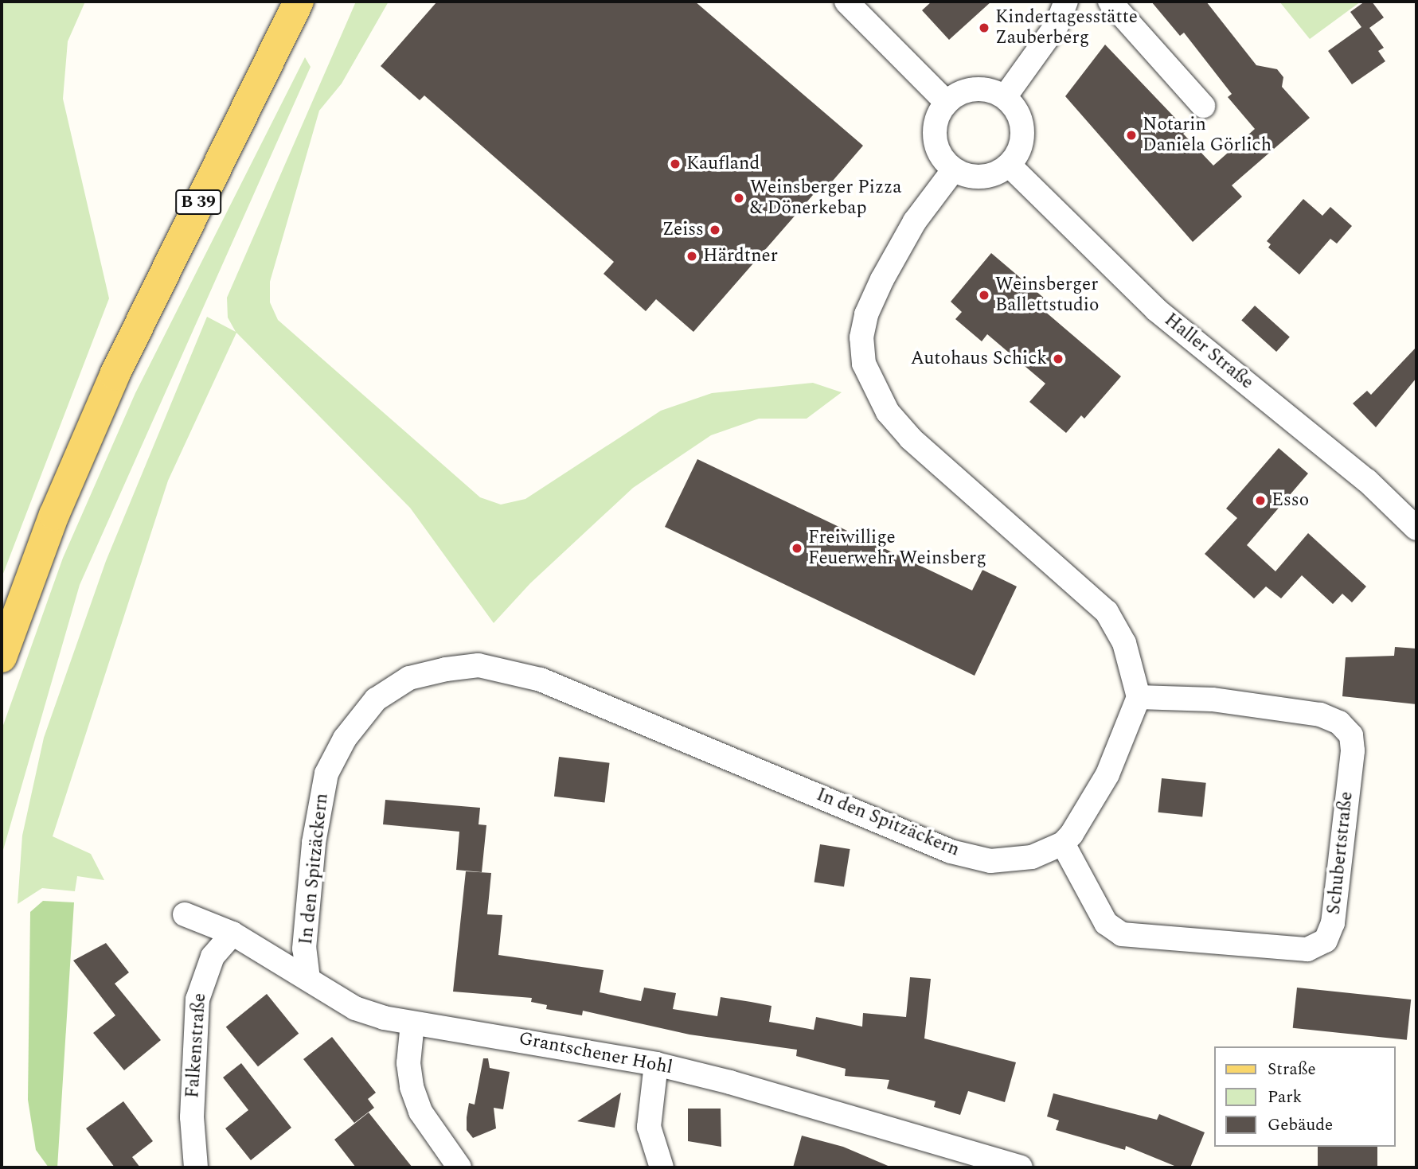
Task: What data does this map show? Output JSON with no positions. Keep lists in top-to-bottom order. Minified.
{"streets":{"main road":["B 39"],"street":["Haller Straße","In den Spitzäckern","Schubertstraße","Falkenstraße","Grantschener Hohl"]},"crossings":[["In den Spitzäckern","Schubertstraße"],["In den Spitzäckern","Grantschener Hohl"],["Falkenstraße","Grantschener Hohl"]],"places":["Kindertagesstätte Zauberberg","Notarin Daniela Görlich","Kaufland","Weinsberger Pizza & Dönerkebap","Zeiss","Härdtner","Weinsberger Ballettstudio","Autohaus Schick","Esso","Freiwillige Feuerwehr Weinsberg"],"legend":["Straße","Park","Gebäude"]}
